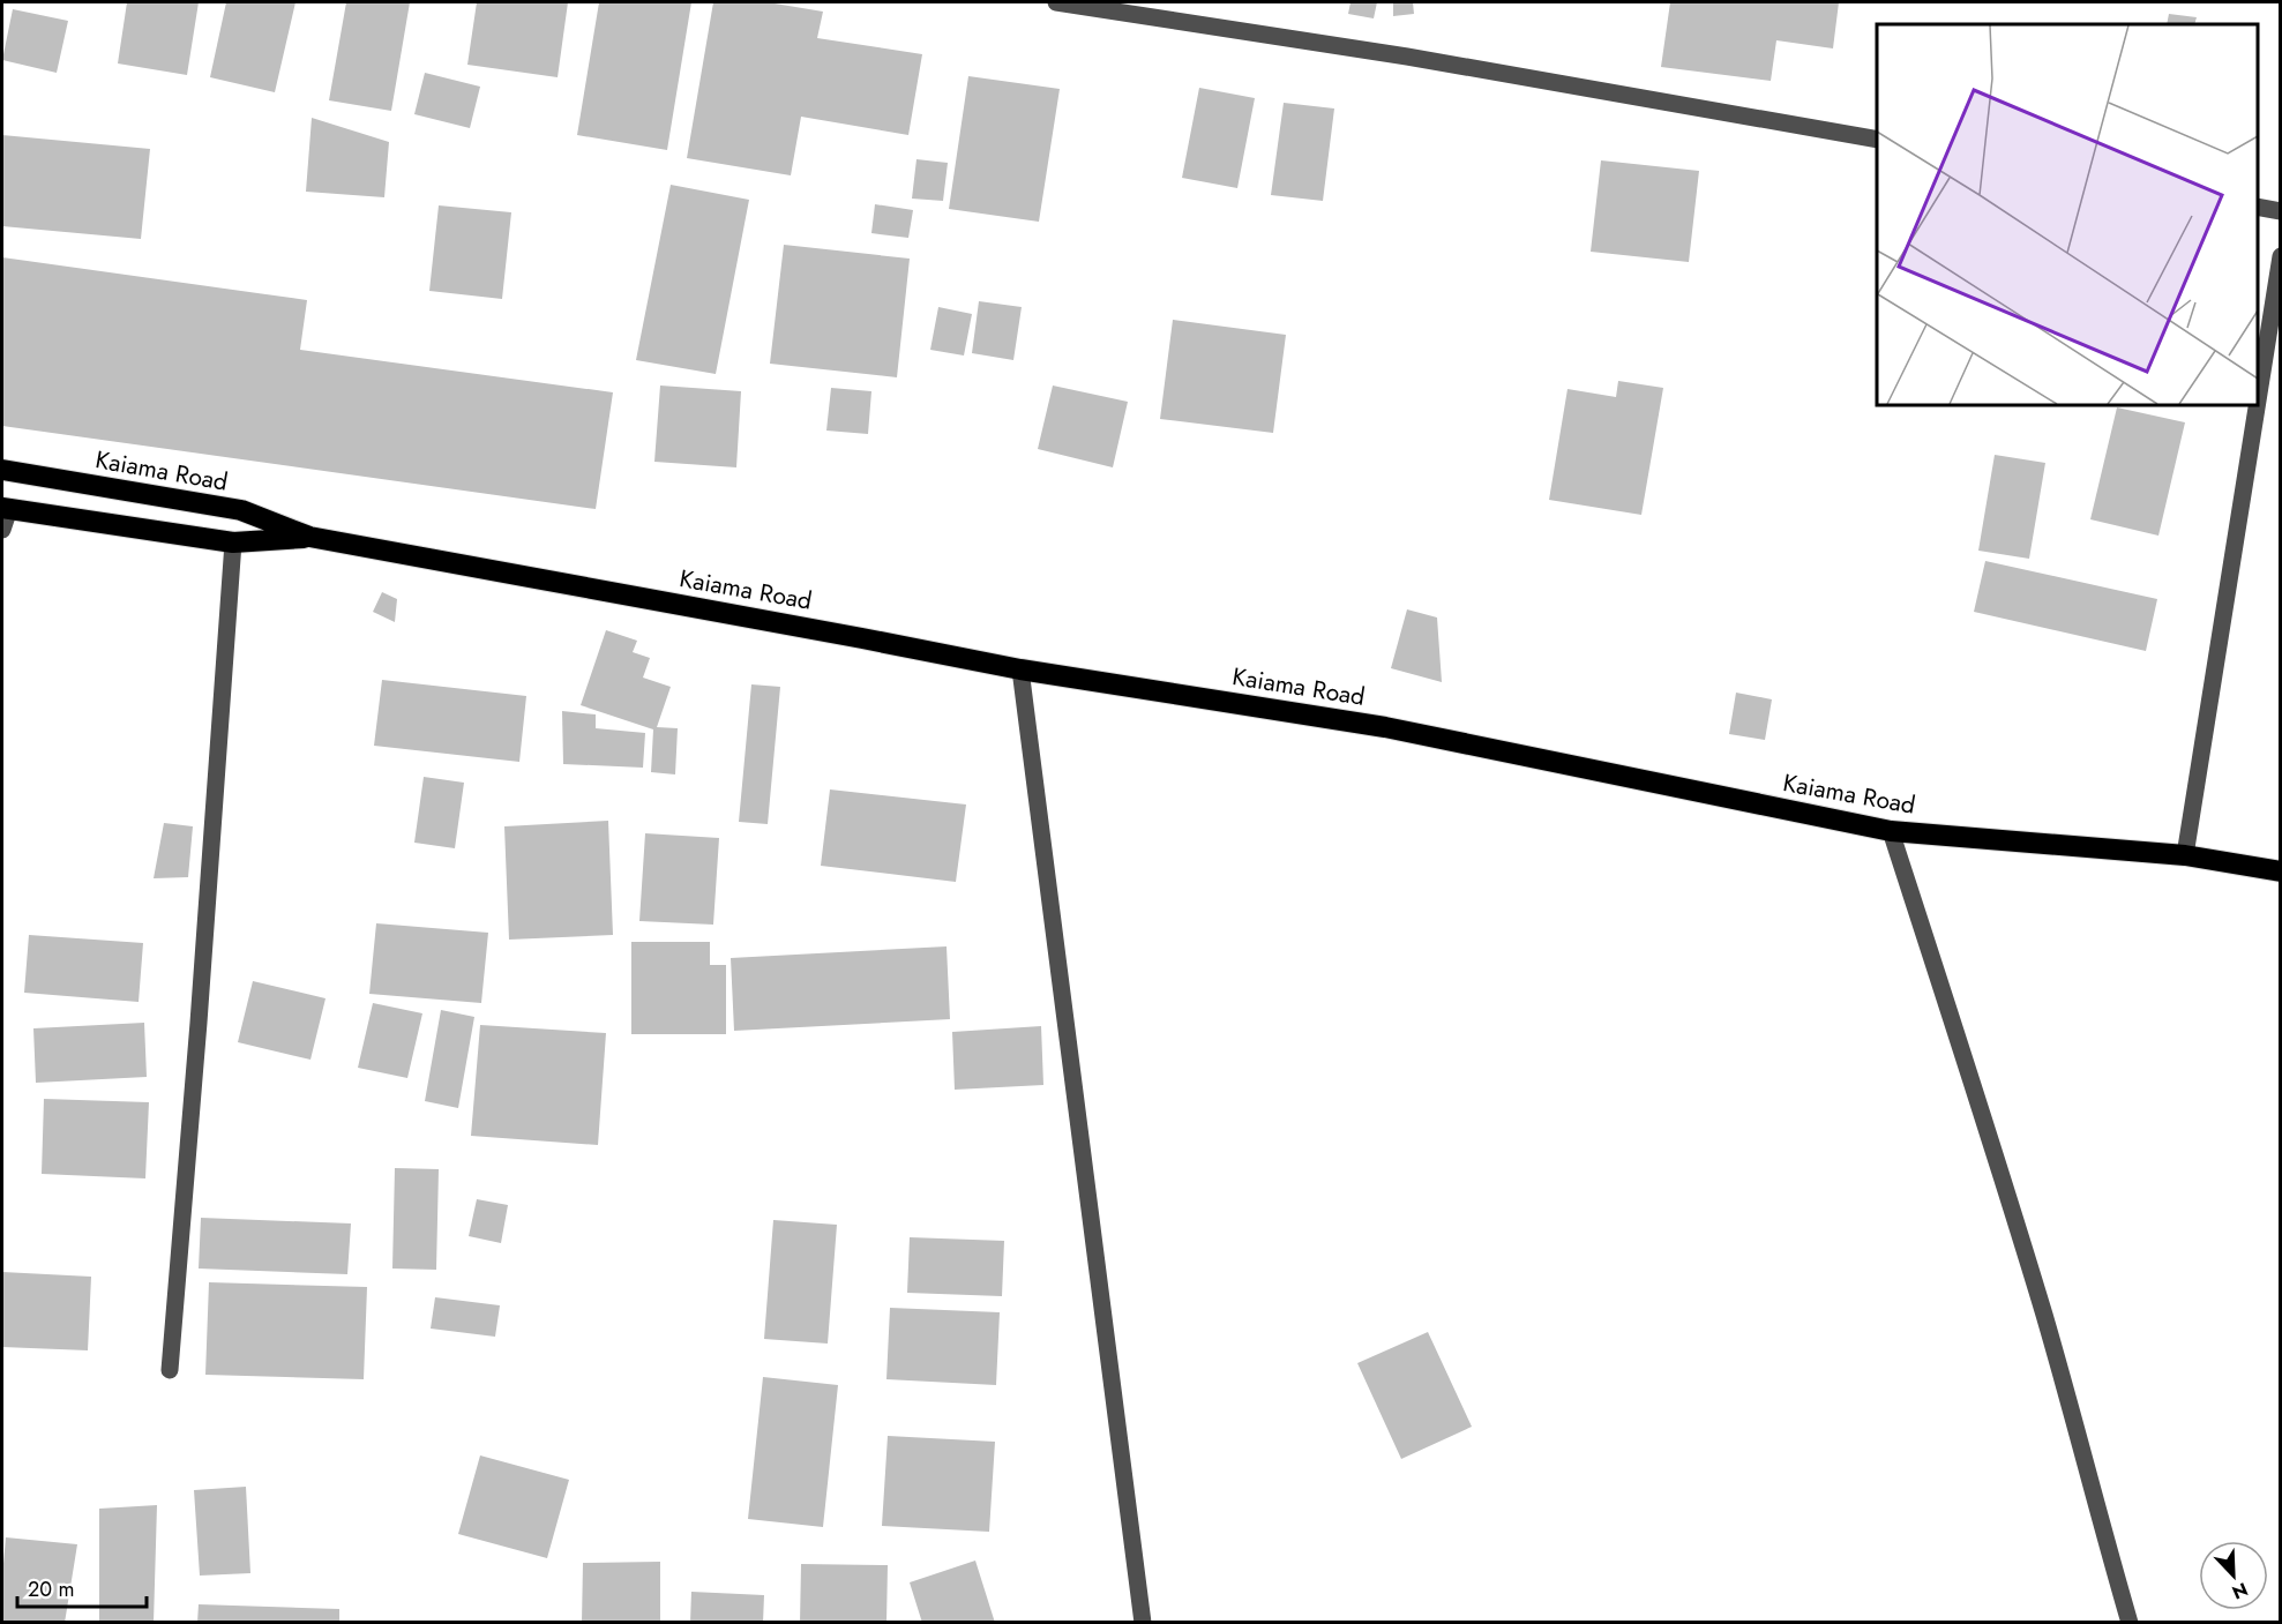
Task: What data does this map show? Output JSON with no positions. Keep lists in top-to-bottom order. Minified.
{"streets":{"highway":["Kaiama Road"]},"scale_bar":"20 m","north":"bottom right"}
